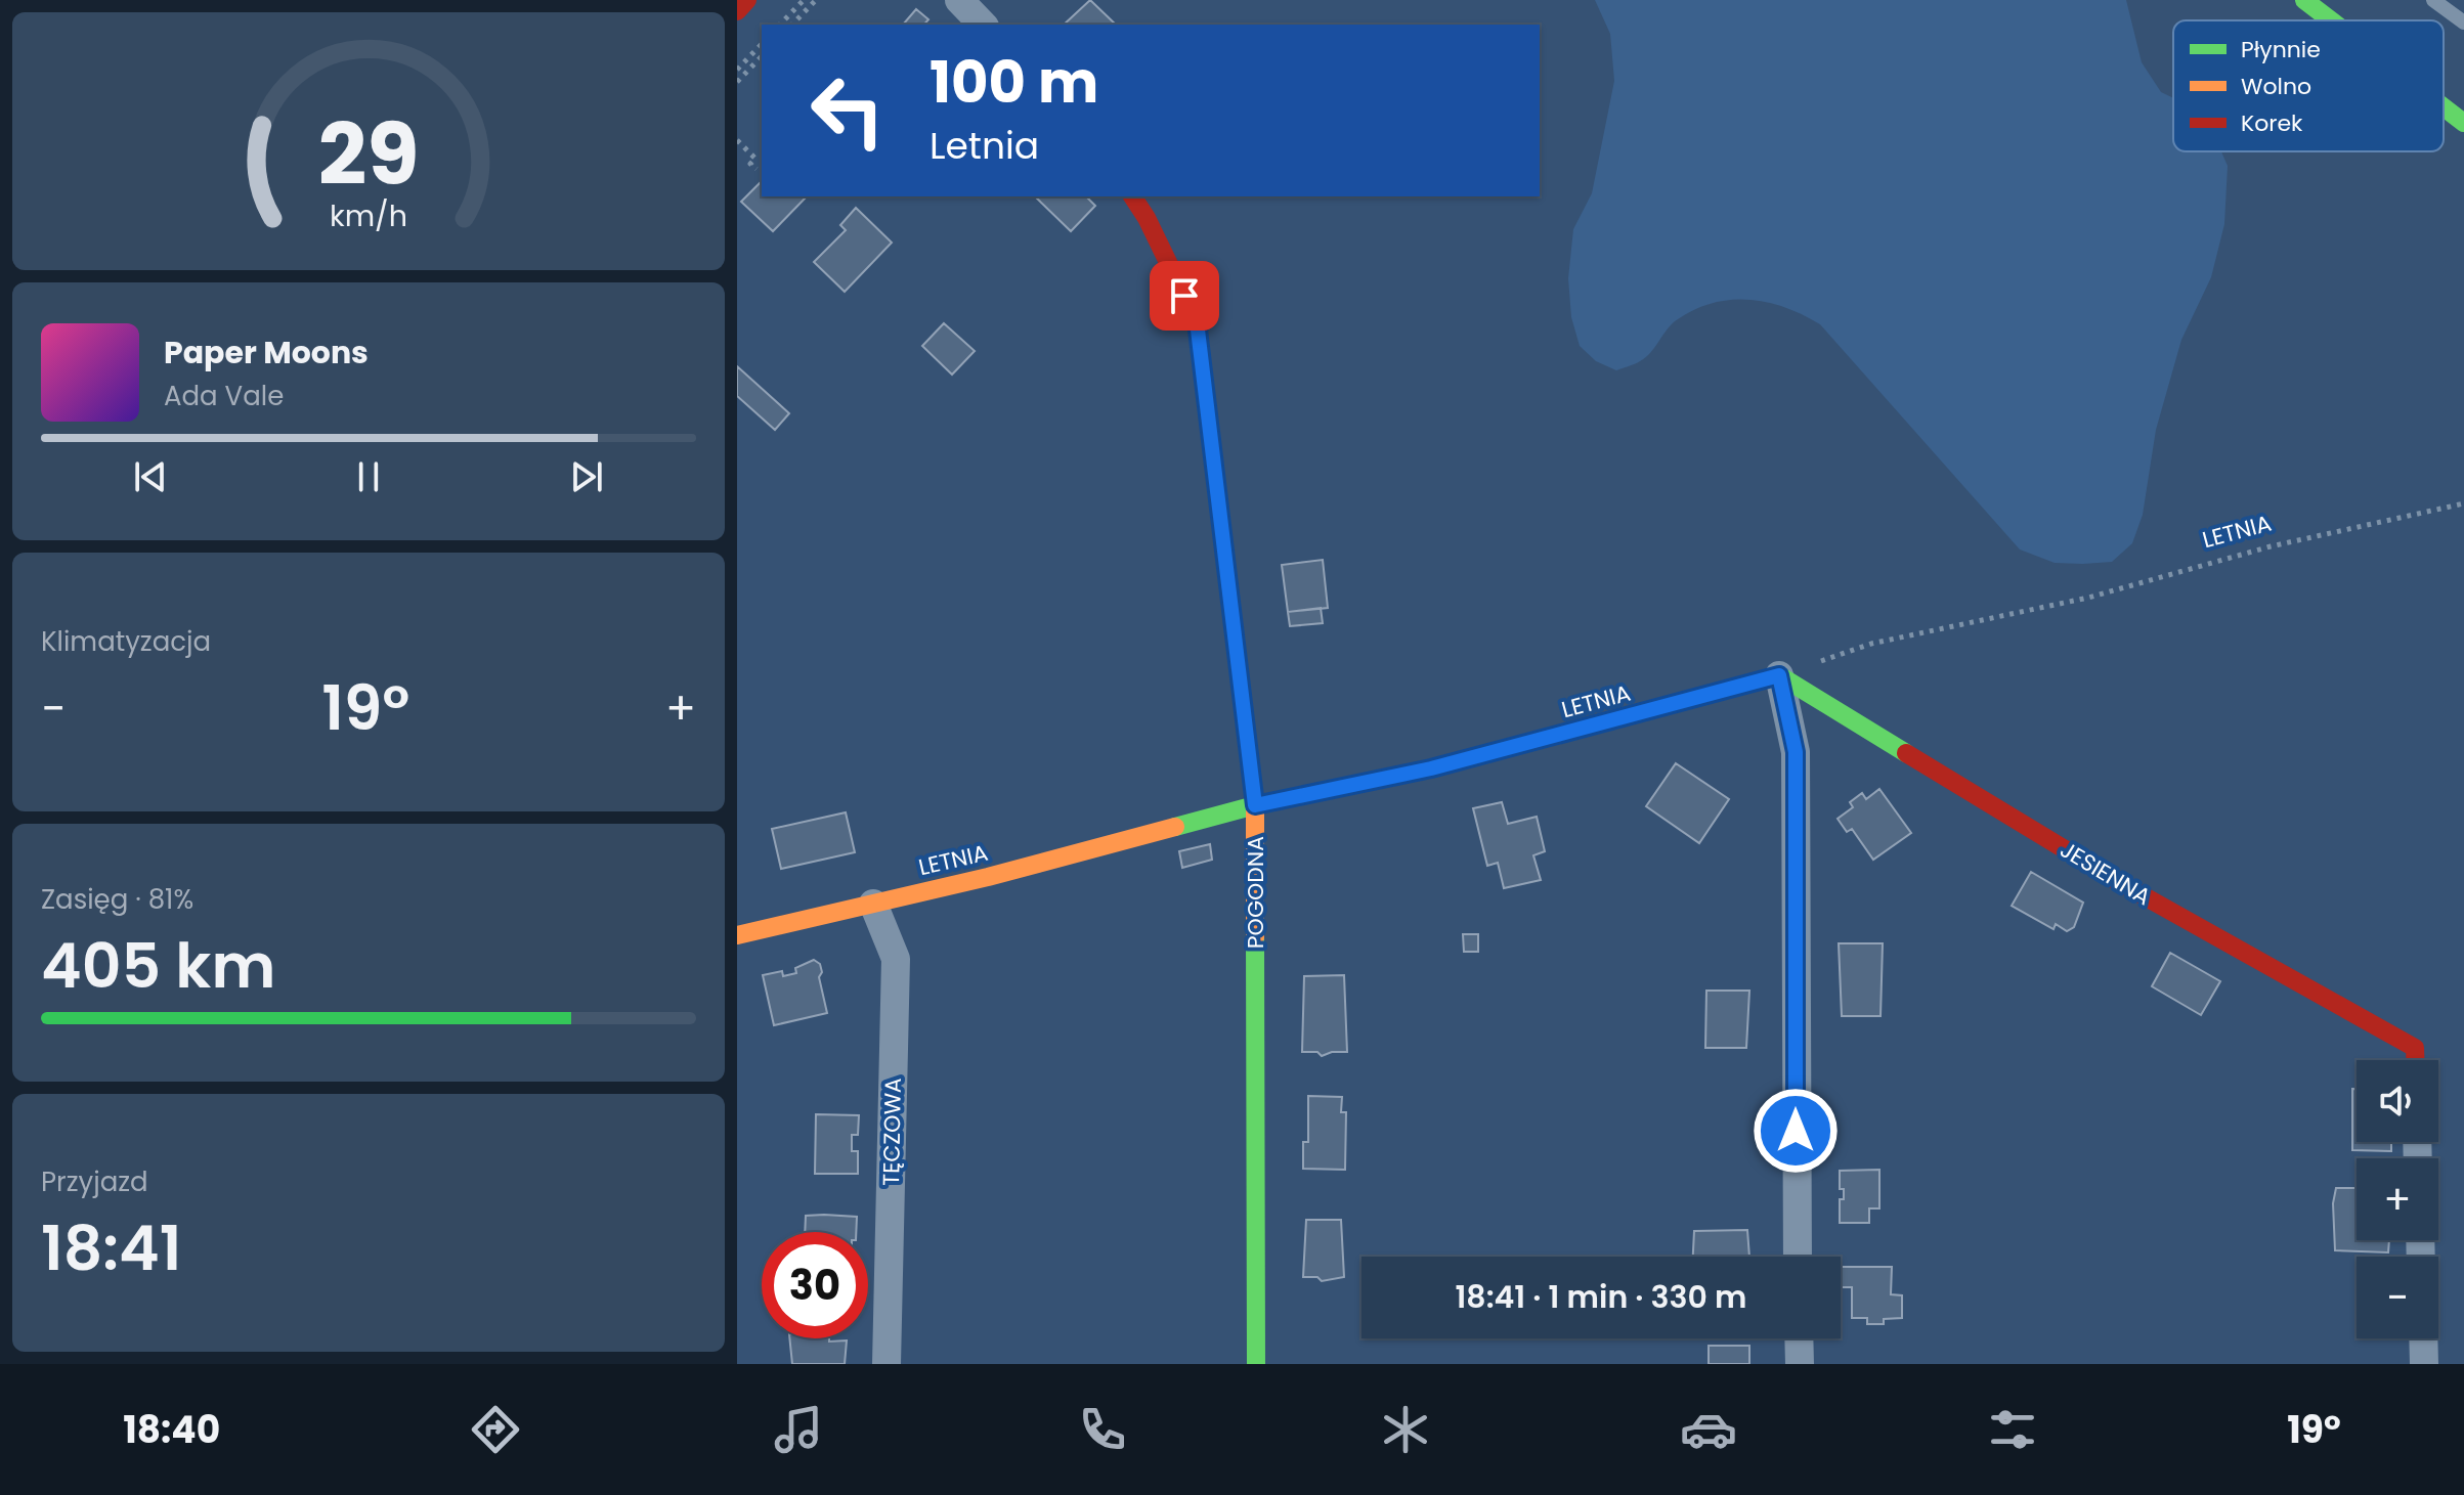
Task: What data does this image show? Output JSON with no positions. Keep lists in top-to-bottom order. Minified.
{"streets":{"street":["LETNIA","JESIENNA","POGODNA","TĘCZOWA"]},"crossings":[["LETNIA","JESIENNA"],["LETNIA","POGODNA"],["LETNIA","TĘCZOWA"]],"legend":["Płynnie","Wolno","Korek"],"page":{"turn":["100 m","Letnia"],"song":["Paper Moons","Ada Vale"],"tile":["Klimatyzacja",["Zasięg · 81%","405 km"],["Przyjazd","18:41"]],"heat":["−","19°","+"],"map_buttons":["+","−"],"limit":"30","trip":"18:41 · 1 min · 330 m","tabs":["18:40","19°"],"gauge":["29","km/h"]}}
